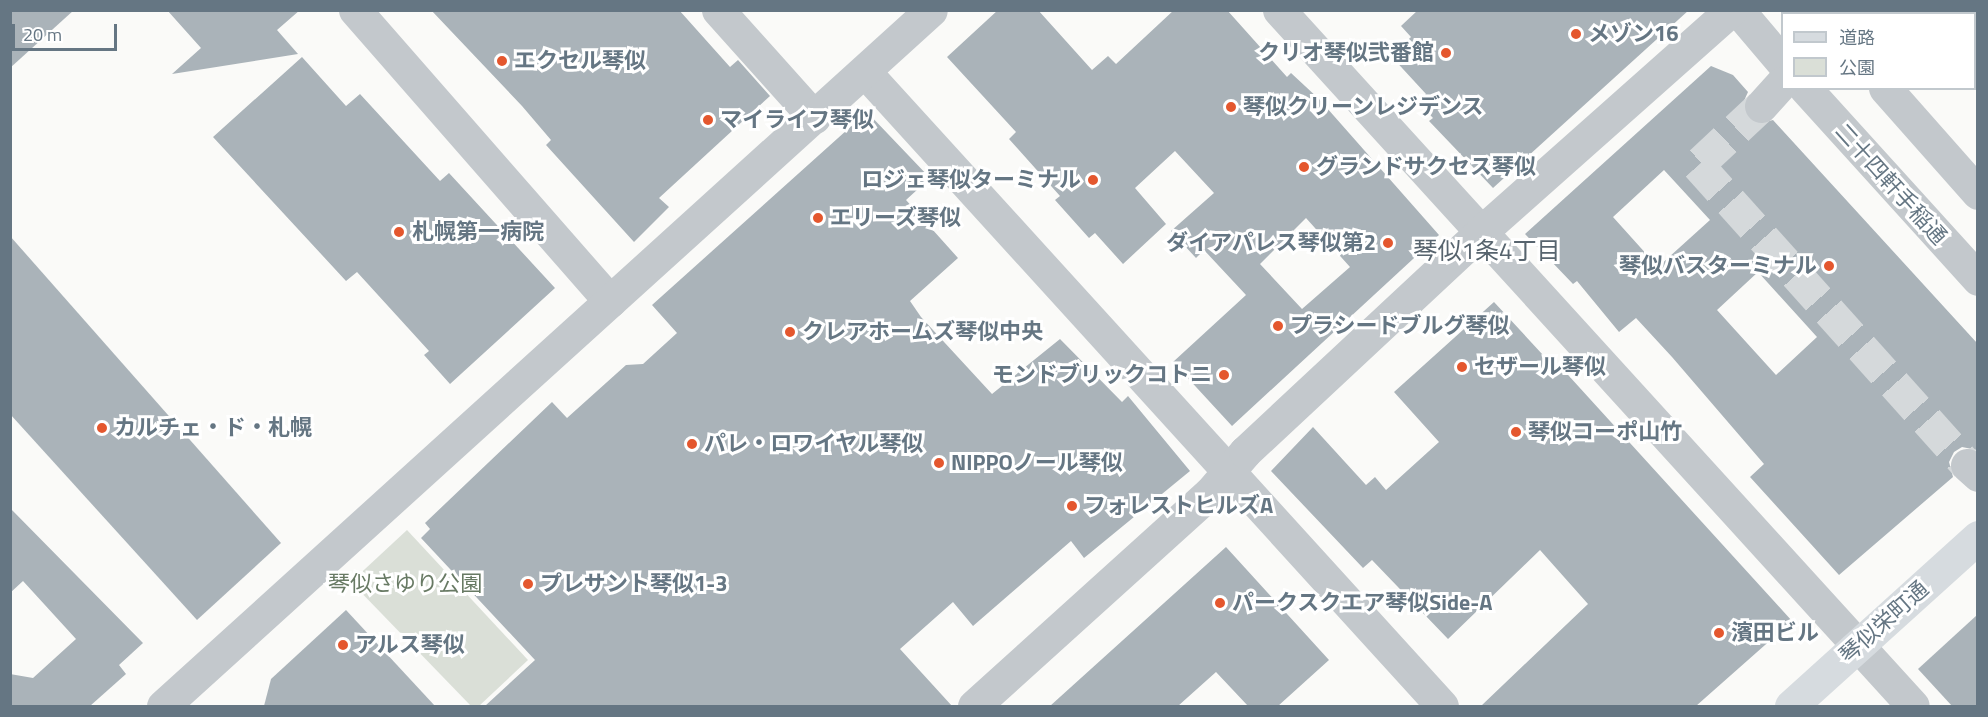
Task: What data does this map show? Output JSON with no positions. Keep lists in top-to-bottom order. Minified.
{"streets":{"main road":["琴似栄町通"],"street":["二十四軒手稲通"]},"districts":["琴似1条4丁目"],"parks":["琴似さゆり公園"],"places":["メゾン16","クリオ琴似弐番館","エクセル琴似","琴似クリーンレジデンス","マイライフ琴似","グランドサクセス琴似","ロジェ琴似ターミナル","エリーズ琴似","札幌第一病院","ダイアパレス琴似第2","琴似バスターミナル","プラシードブルグ琴似","クレアホームズ琴似中央","セザール琴似","モンドブリックコトニ","カルチェ・ド・札幌","琴似コーポ山竹","パレ・ロワイヤル琴似","NIPPOノール琴似","フォレストヒルズA","プレサント琴似1-3","パークスクエア琴似Side-A","濱田ビル","アルス琴似"],"legend":["道路","公園"],"scale_bar":"20 m"}
